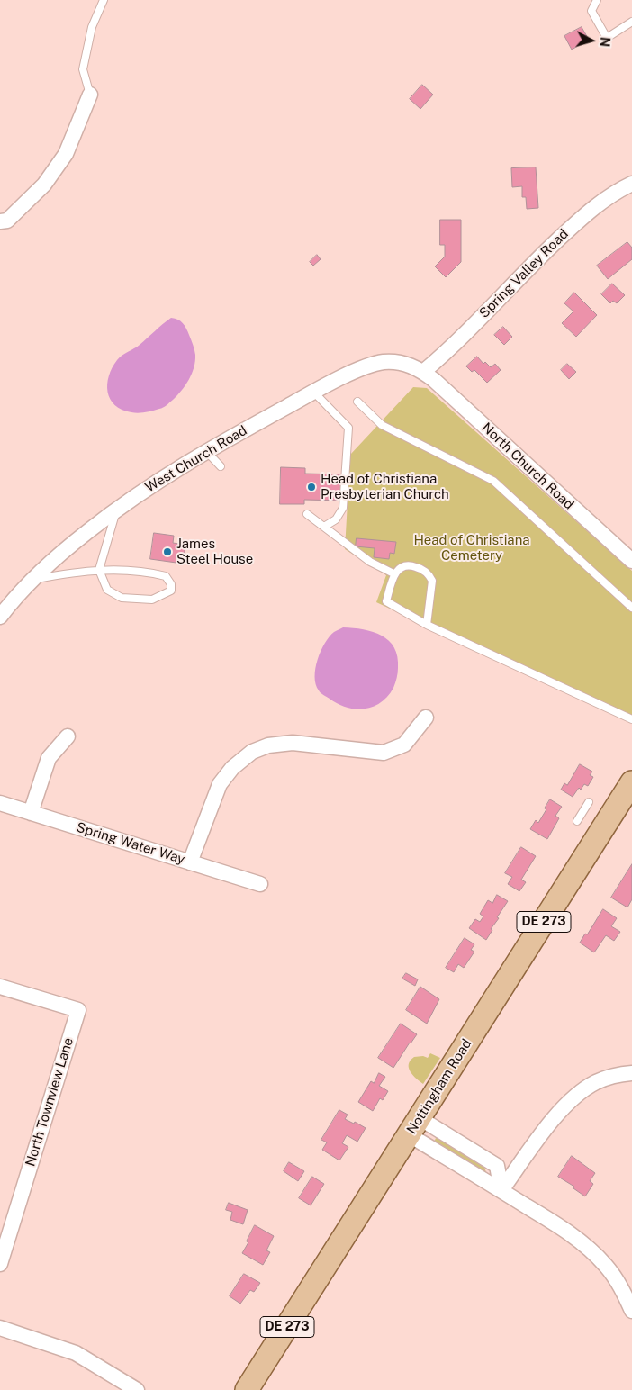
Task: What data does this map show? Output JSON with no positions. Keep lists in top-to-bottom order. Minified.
{"streets":{"main road":["DE 273","Nottingham Road"],"street":["Spring Valley Road","West Church Road","North Church Road","Spring Water Way","North Townview Lane"]},"crossings":[["Spring Valley Road","West Church Road"],["Spring Valley Road","North Church Road"],["West Church Road","North Church Road"]],"parks":["Head of Christiana Cemetery"],"places":["Head of Christiana Presbyterian Church","James Steel House"],"north":"right"}
